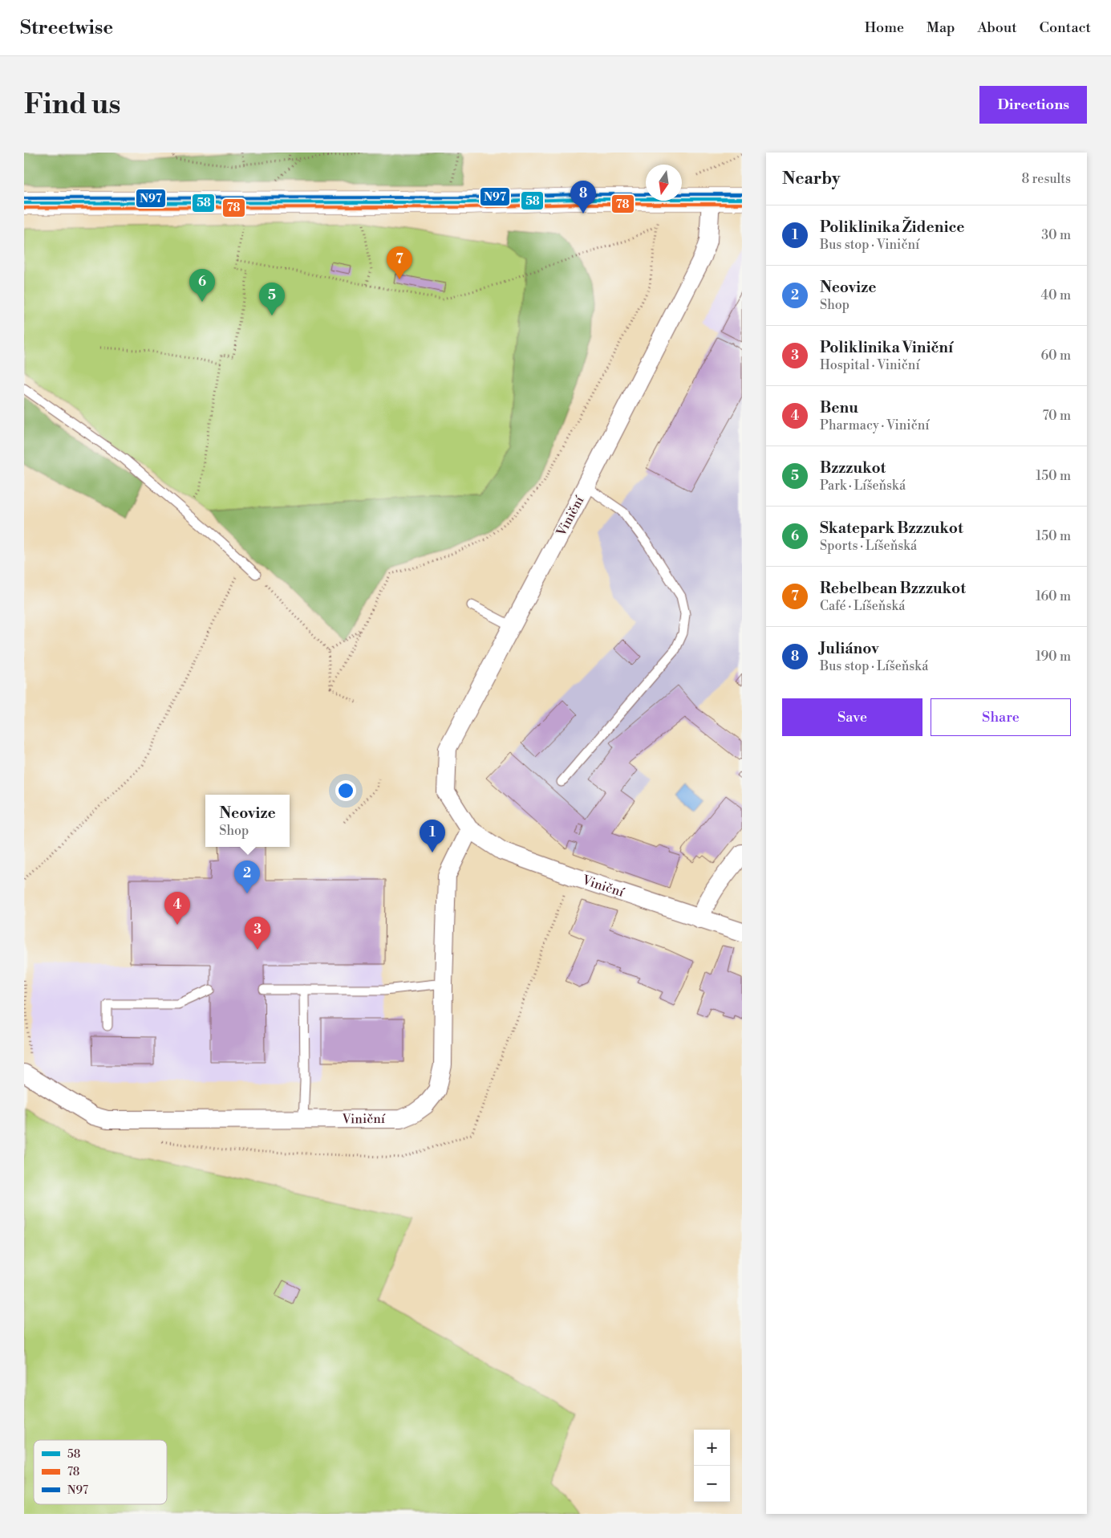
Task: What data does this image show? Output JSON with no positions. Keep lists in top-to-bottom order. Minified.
{"streets":{"street":["Viniční"]},"lines":["transit line N97","transit line 58","transit line 78"],"legend":["58","78","N97"],"north":"bottom","page":{"header":"Streetwise","nav":["Home","Map","About","Contact"],"buttons":["Directions",["Save","Share"]],"title":"Find us","heading":["Nearby","8 results"],"pins":["8","7","6","5","1","2","4","3"],"list":[{"mark":"1","name":"Poliklinika Židenice","note":"Bus stop · Viniční","value":"30 m"},{"mark":"2","name":"Neovize","note":"Shop","value":"40 m"},{"mark":"3","name":"Poliklinika Viniční","note":"Hospital · Viniční","value":"60 m"},{"mark":"4","name":"Benu","note":"Pharmacy · Viniční","value":"70 m"},{"mark":"5","name":"Bzzzukot","note":"Park · Líšeňská","value":"150 m"},{"mark":"6","name":"Skatepark Bzzzukot","note":"Sports · Líšeňská","value":"150 m"},{"mark":"7","name":"Rebelbean Bzzzukot","note":"Café · Líšeňská","value":"160 m"},{"mark":"8","name":"Juliánov","note":"Bus stop · Líšeňská","value":"190 m"}],"popup":["Neovize","Shop"],"map_buttons":["+","−"]}}
